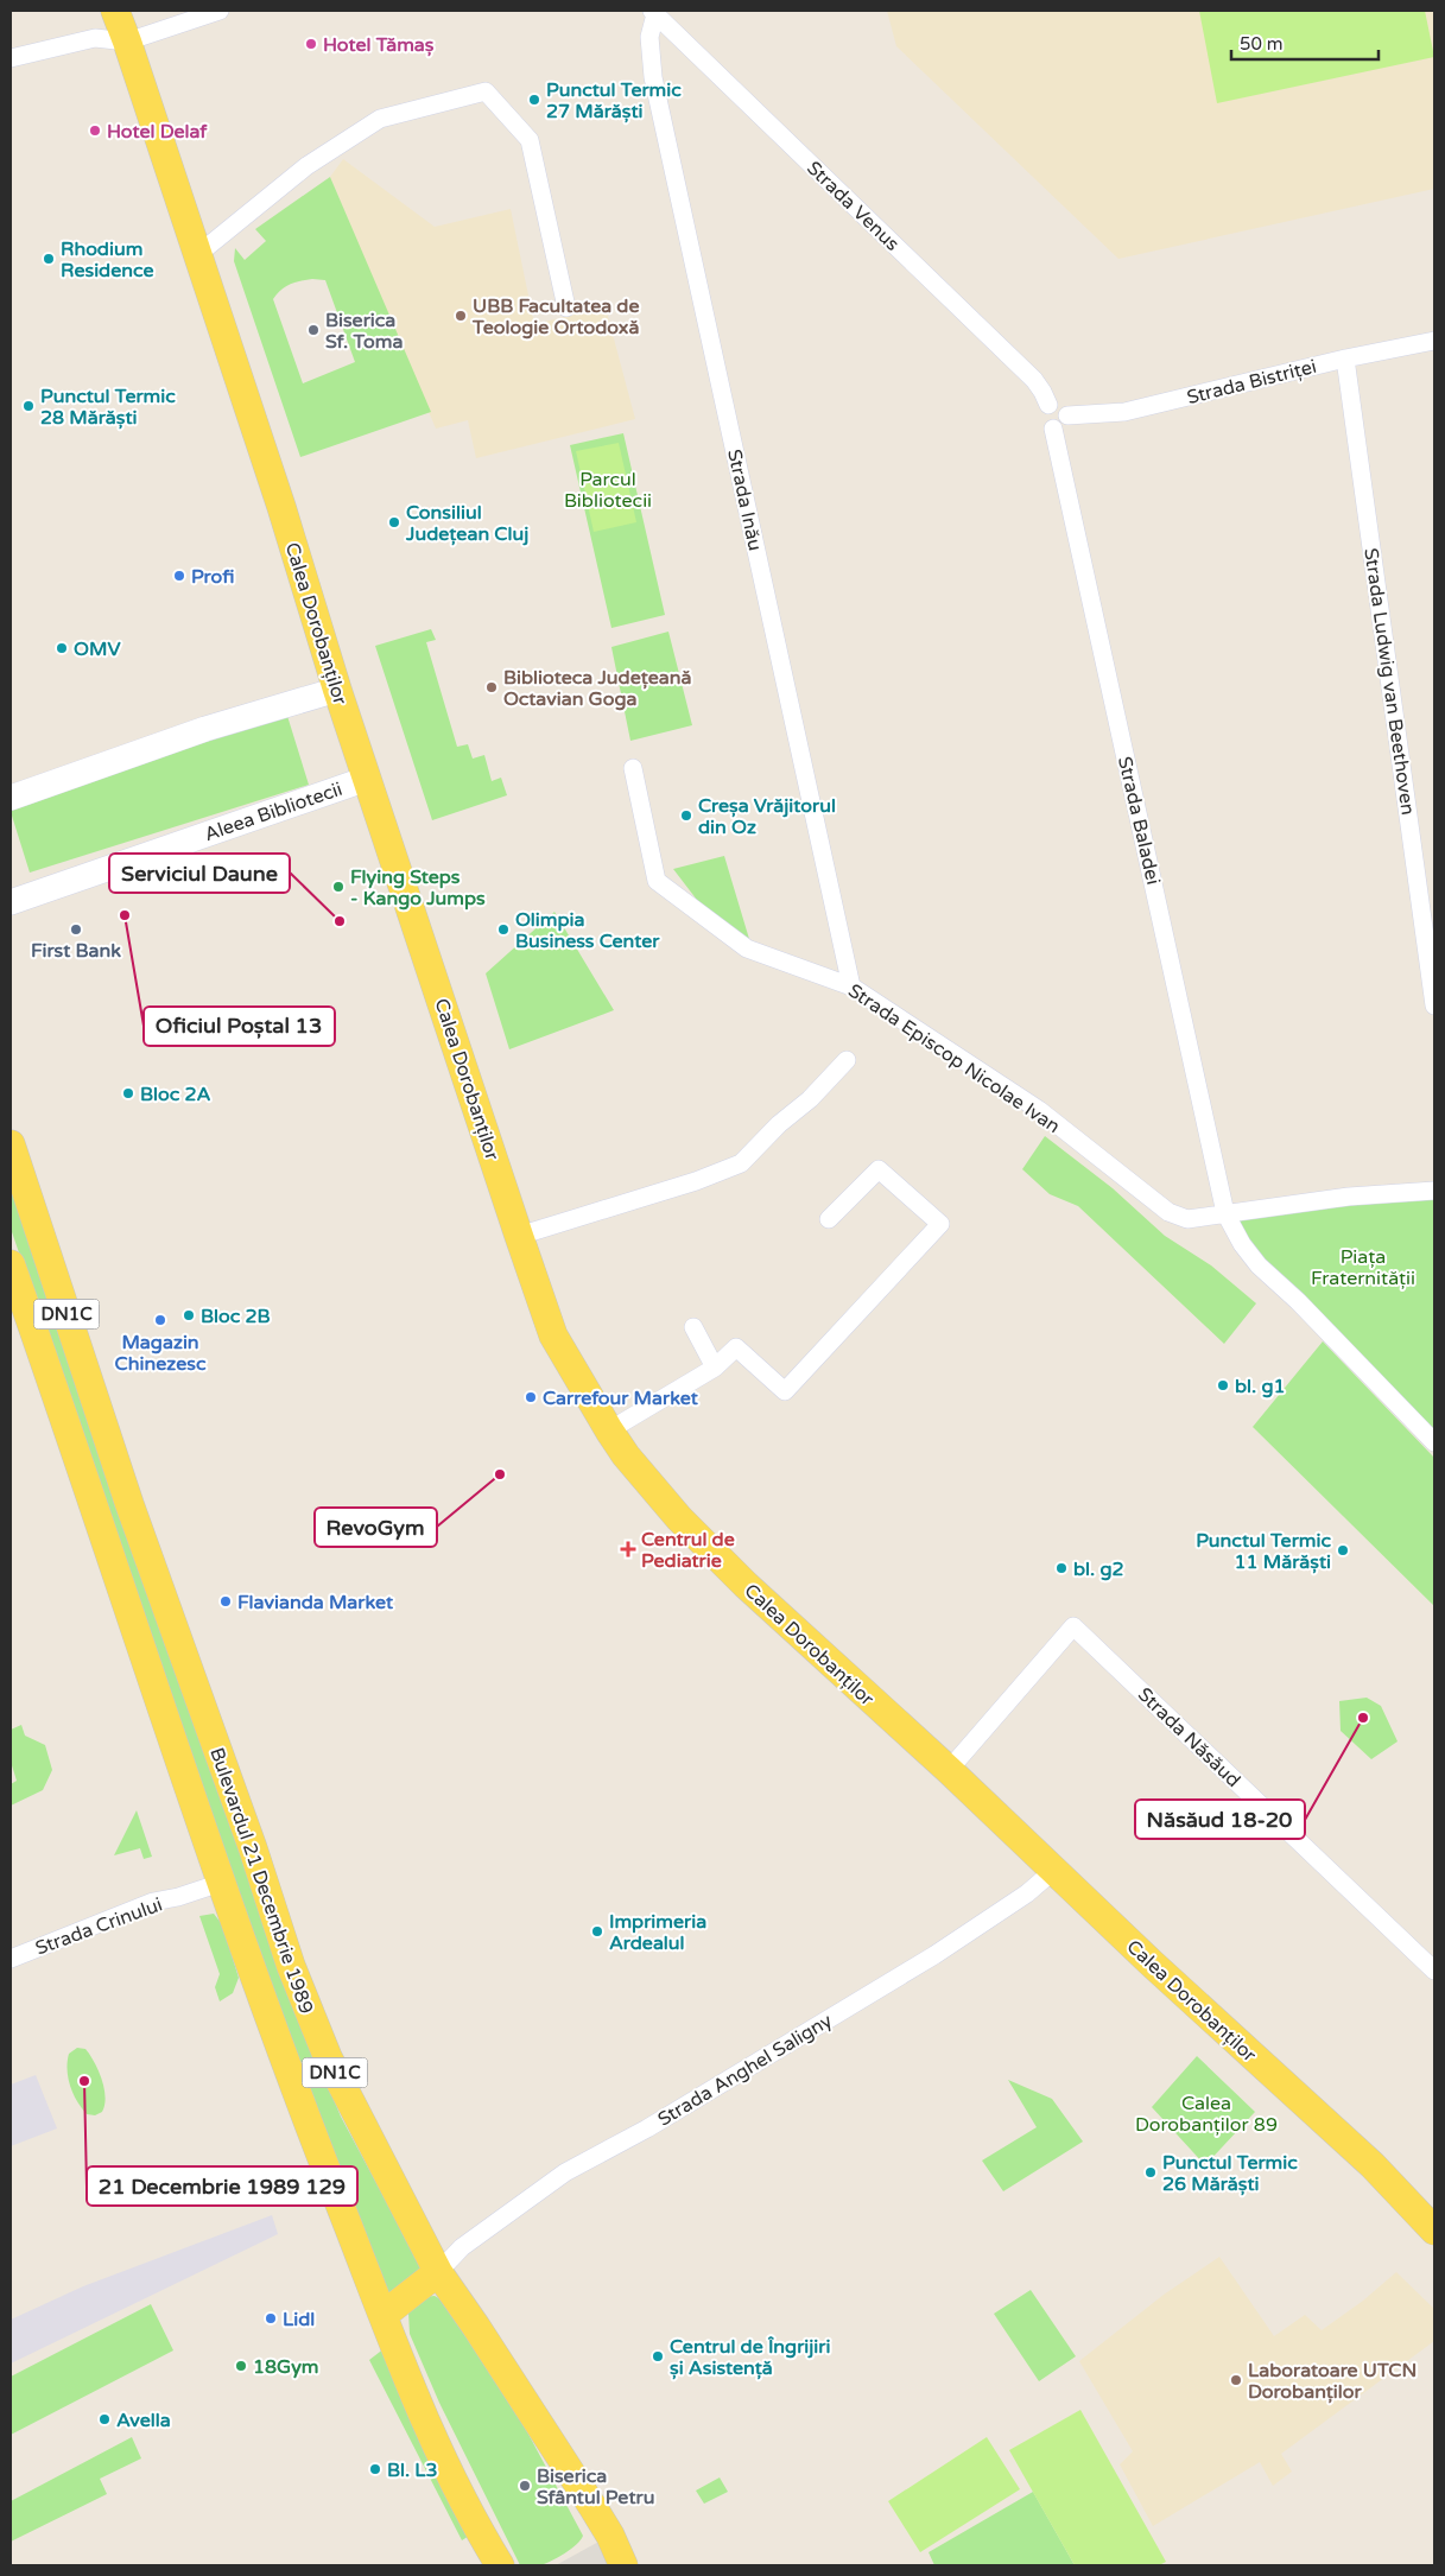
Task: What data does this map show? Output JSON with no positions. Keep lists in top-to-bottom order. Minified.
{"streets":{"main road":["Calea Dorobanților","Aleea Bibliotecii","DN1C","Bulevardul 21 Decembrie 1989"],"street":["Strada Venus","Strada Bistriței","Strada Inău","Strada Ludwig van Beethoven","Strada Baladei","Strada Episcop Nicolae Ivan","Strada Năsăud","Strada Crinului","Strada Anghel Saligny"]},"crossings":[["Strada Venus","Strada Bistriței"],["Strada Venus","Strada Inău"],["Strada Venus","Strada Baladei"],["Strada Bistriței","Strada Ludwig van Beethoven"],["Strada Bistriței","Strada Baladei"],["Strada Inău","Strada Episcop Nicolae Ivan"],["Calea Dorobanților","Aleea Bibliotecii"],["Calea Dorobanților","Strada Năsăud"],["Calea Dorobanților","Strada Anghel Saligny"],["Strada Baladei","Strada Episcop Nicolae Ivan"],["Bulevardul 21 Decembrie 1989","Strada Crinului"],["Bulevardul 21 Decembrie 1989","Strada Anghel Saligny"]],"parks":["Parcul Bibliotecii","Piața Fraternității","Calea Dorobanților 89"],"places":{"other":["Hotel Tămaș","Punctul Termic 27 Mărăști","Hotel Delaf","Rhodium Residence","UBB Facultatea de Teologie Ortodoxă","Biserica Sf. Toma","Punctul Termic 28 Mărăști","Consiliul Județean Cluj","Profi","OMV","Biblioteca Județeană Octavian Goga","Creșa Vrăjitorul din Oz","Flying Steps - Kango Jumps","Oficiul Poștal 13","Serviciul Daune","First Bank","Olimpia Business Center","Bloc 2A","Bloc 2B","Magazin Chinezesc","bl. g1","Carrefour Market","RevoGym","Punctul Termic 11 Mărăști","bl. g2","Flavianda Market","Năsăud 18-20","Imprimeria Ardealul","21 Decembrie 1989 129","Punctul Termic 26 Mărăști","Lidl","Centrul de Îngrijiri și Asistență","18Gym","Laboratoare UTCN Dorobanților","Avella","Bl. L3","Biserica Sfântul Petru"],"health":["Centrul de Pediatrie"]},"scale_bar":"50 m"}
